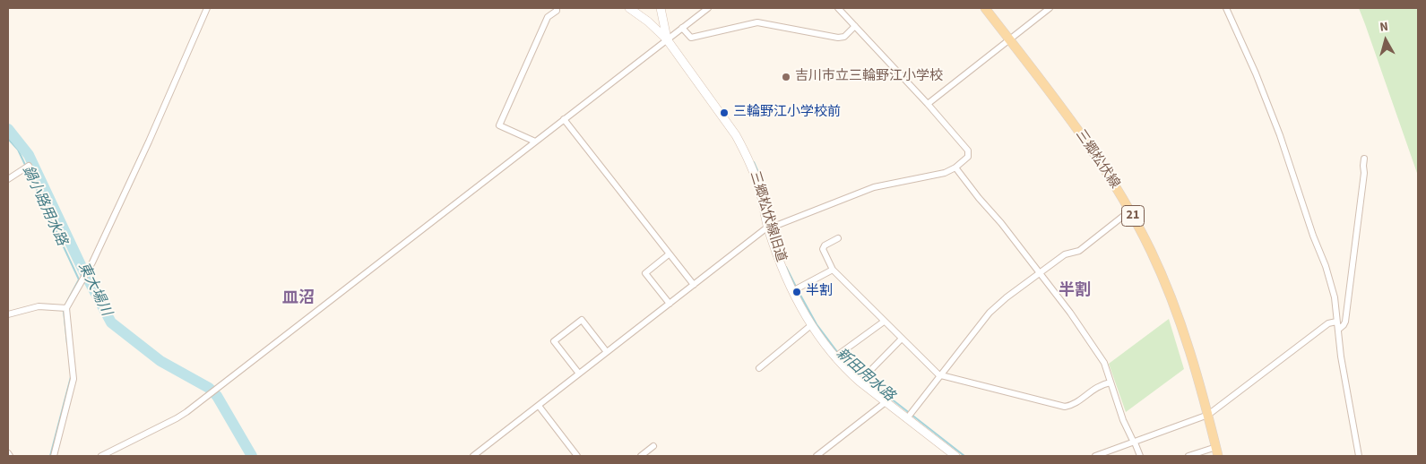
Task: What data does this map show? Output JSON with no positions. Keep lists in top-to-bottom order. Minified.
{"streets":{"main road":["三郷松伏線","21"],"street":["三郷松伏線旧道"]},"districts":["半割","皿沼"],"water":["鍋小路用水路","東大場川","新田用水路"],"places":["吉川市立三輪野江小学校","三輪野江小学校前","半割"],"north":"top"}
